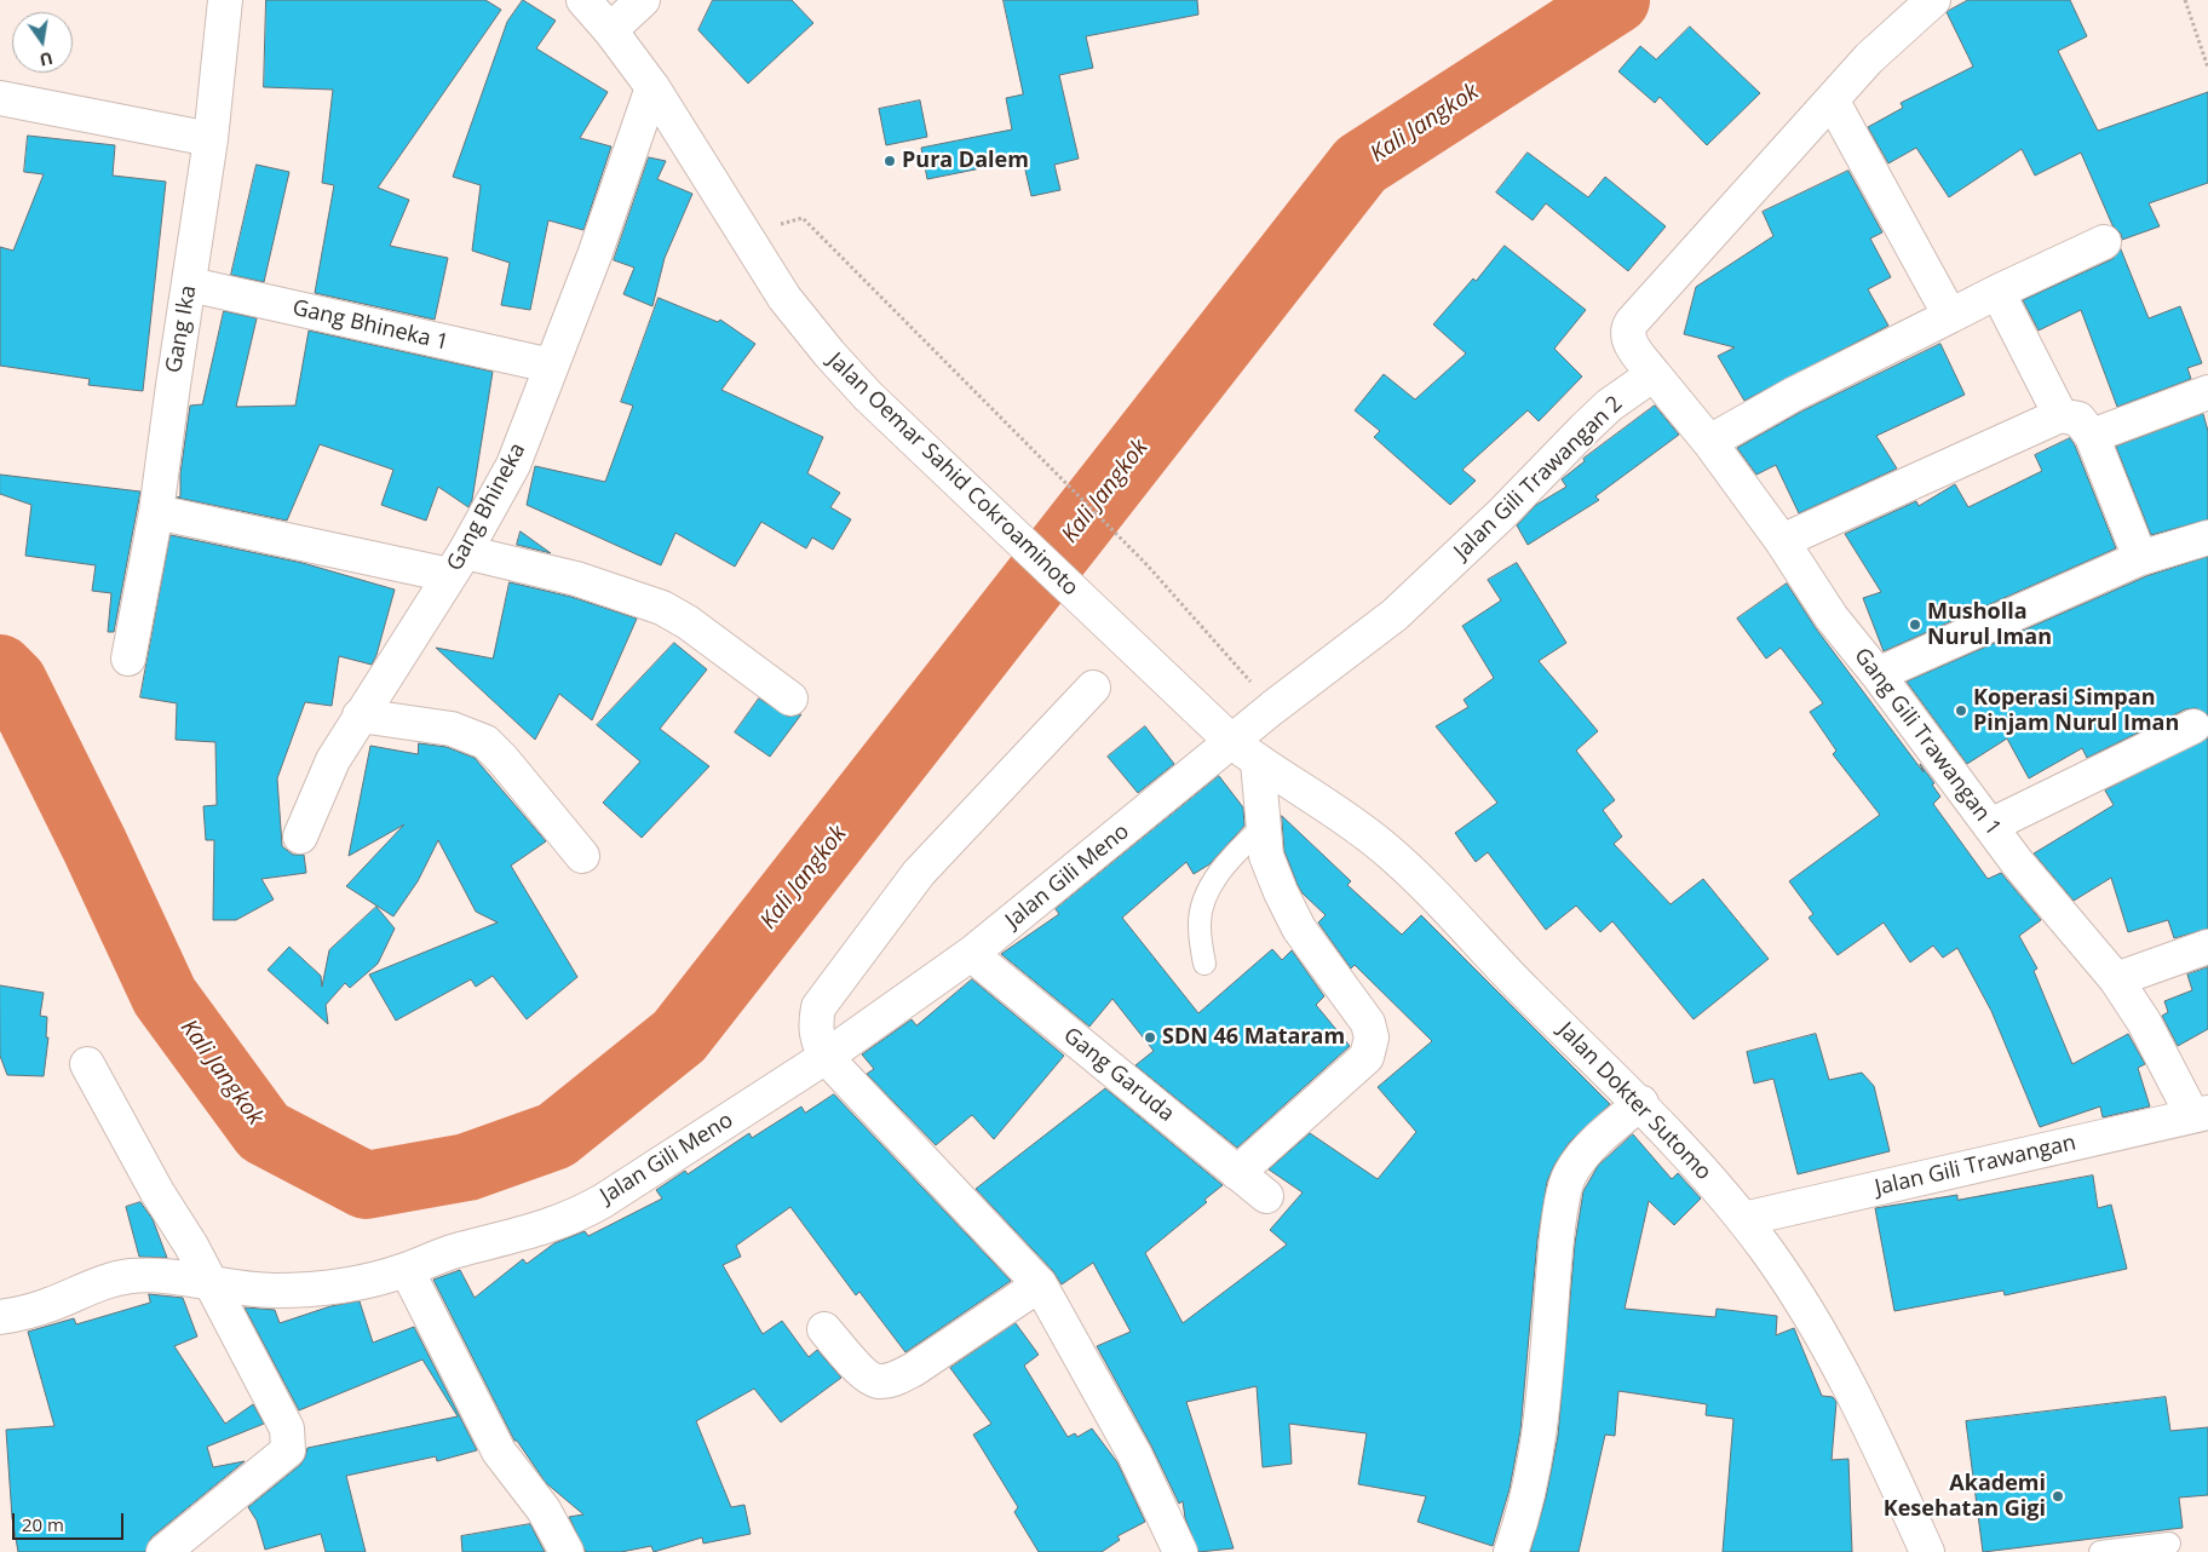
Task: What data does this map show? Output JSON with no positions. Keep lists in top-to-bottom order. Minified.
{"streets":{"street":["Gang Bhineka 1","Gang Ika","Jalan Oemar Sahid Cokroaminoto","Jalan Gili Trawangan 2","Gang Bhineka","Gang Gili Trawangan 1","Jalan Gili Meno","Gang Garuda","Jalan Dokter Sutomo","Jalan Gili Trawangan"]},"crossings":[["Gang Bhineka 1","Gang Ika"],["Gang Bhineka 1","Gang Bhineka"],["Jalan Oemar Sahid Cokroaminoto","Jalan Gili Trawangan 2"],["Jalan Oemar Sahid Cokroaminoto","Gang Bhineka"],["Jalan Oemar Sahid Cokroaminoto","Jalan Gili Meno"],["Jalan Oemar Sahid Cokroaminoto","Jalan Dokter Sutomo"],["Jalan Gili Trawangan 2","Gang Gili Trawangan 1"],["Jalan Gili Trawangan 2","Jalan Gili Meno"],["Jalan Gili Trawangan 2","Jalan Dokter Sutomo"],["Gang Gili Trawangan 1","Jalan Gili Trawangan"],["Jalan Gili Meno","Gang Garuda"],["Jalan Gili Meno","Jalan Dokter Sutomo"],["Jalan Dokter Sutomo","Jalan Gili Trawangan"]],"water":["Kali Jangkok"],"places":["Pura Dalem","Musholla Nurul Iman","Koperasi Simpan Pinjam Nurul Iman","SDN 46 Mataram","Akademi Kesehatan Gigi"],"scale_bar":"20 m","north":"bottom"}
